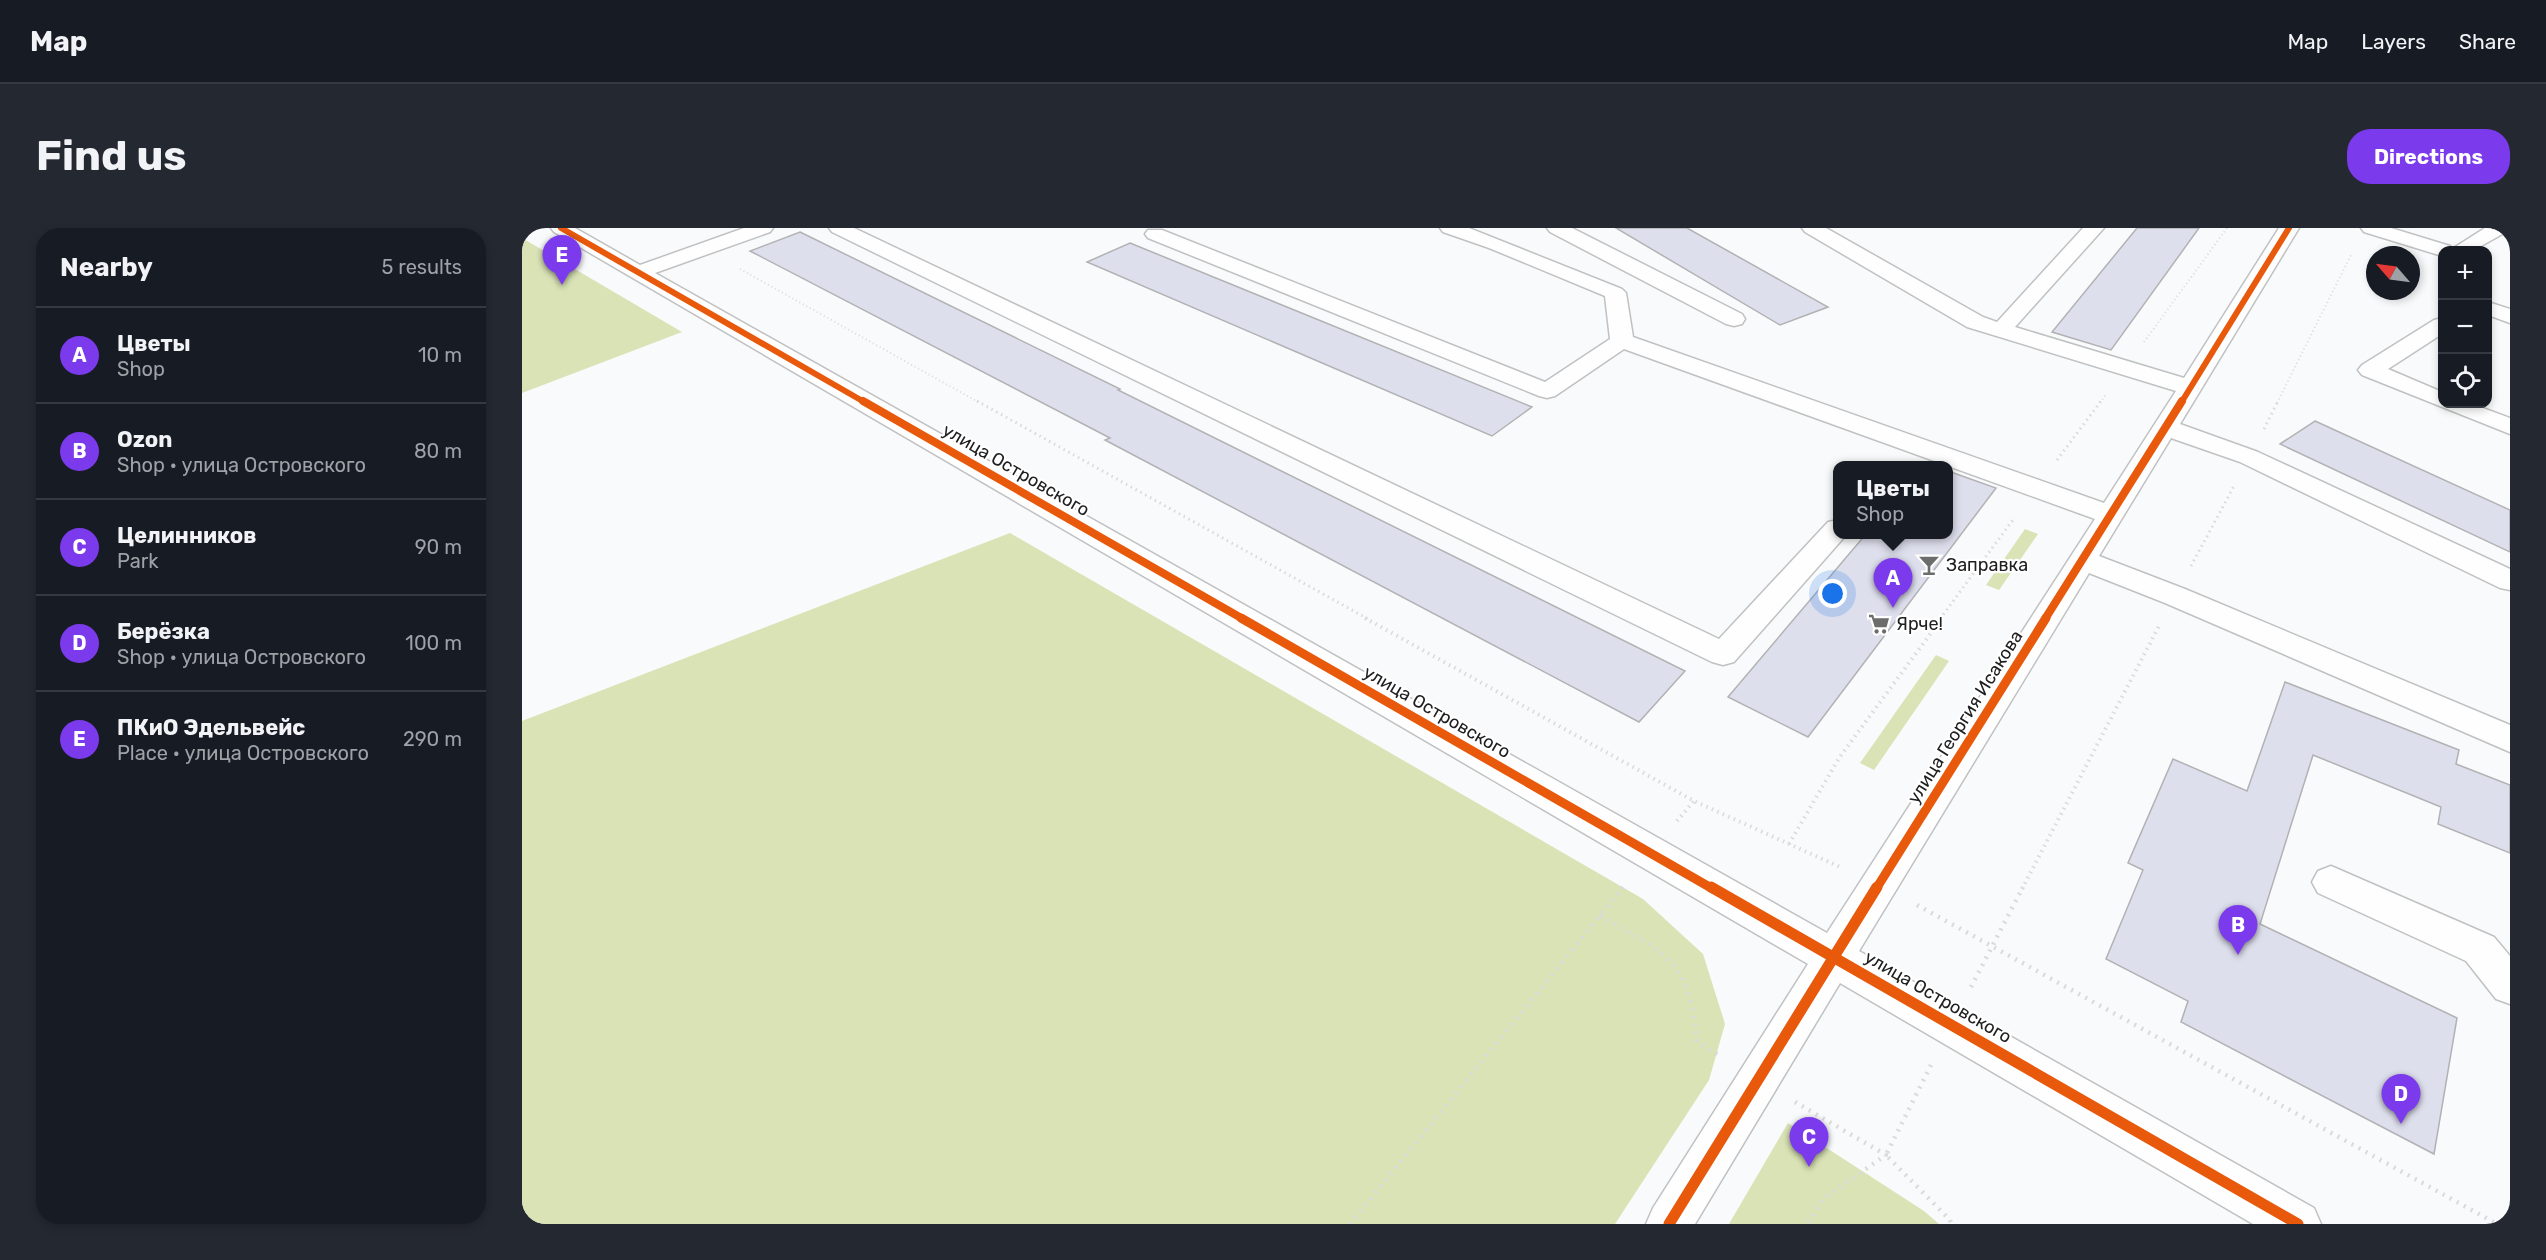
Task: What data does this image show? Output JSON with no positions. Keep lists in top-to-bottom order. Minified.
{"streets":{"street":["улица Островского","улица Георгия Исакова"]},"crossings":[["улица Островского","улица Георгия Исакова"]],"places":{"bar":["Заправка"],"supermarket":["Ярче!"]},"north":"top left","page":{"header":"Map","nav":["Map","Layers","Share"],"buttons":"Directions","title":"Find us","heading":["Nearby","5 results"],"pins":["E","A","B","D","C"],"map_buttons":["+","−"],"list":[{"mark":"A","name":"Цветы","note":"Shop","value":"10 m"},{"mark":"B","name":"Ozon","note":"Shop · улица Островского","value":"80 m"},{"mark":"C","name":"Целинников","note":"Park","value":"90 m"},{"mark":"D","name":"Берёзка","note":"Shop · улица Островского","value":"100 m"},{"mark":"E","name":"ПКиО Эдельвейс","note":"Place · улица Островского","value":"290 m"}],"popup":["Цветы","Shop"]}}
